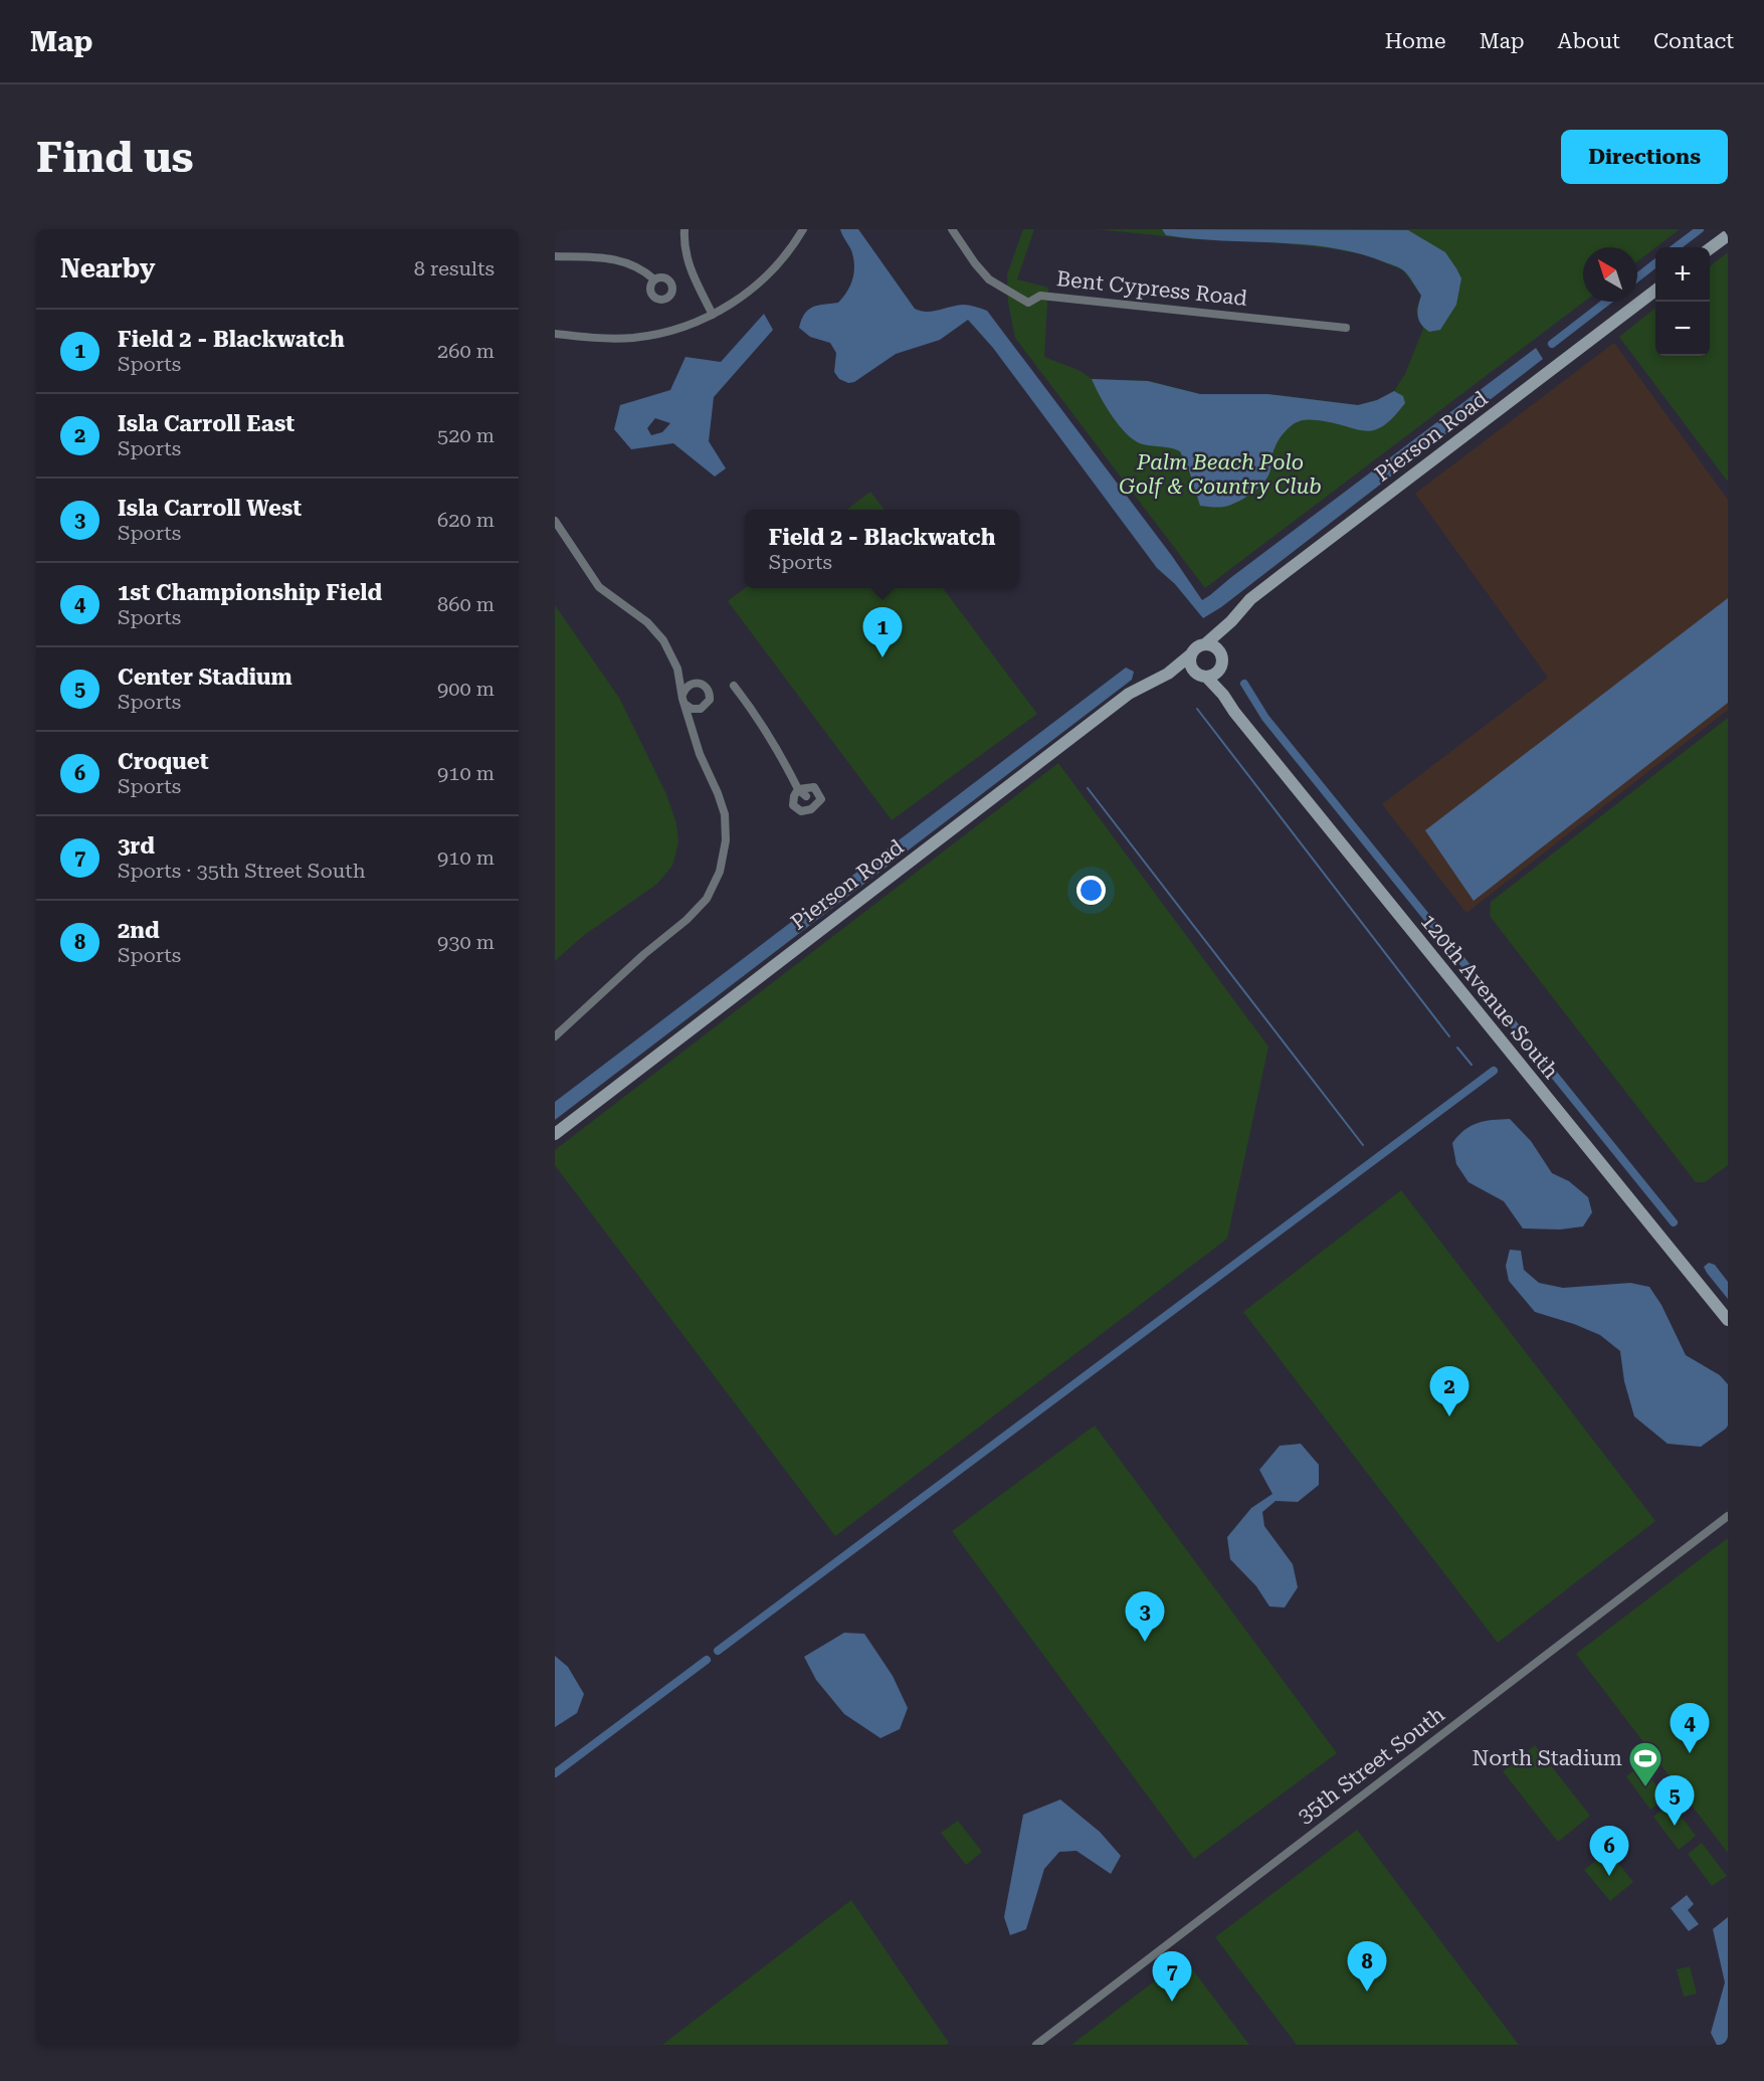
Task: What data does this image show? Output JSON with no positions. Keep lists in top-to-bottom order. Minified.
{"streets":{"street":["Bent Cypress Road","Pierson Road","120th Avenue South","35th Street South"]},"crossings":[["Pierson Road","120th Avenue South"]],"parks":["Palm Beach Polo Golf & Country Club"],"places":{"sports":["North Stadium"]},"north":"top left","page":{"header":"Map","nav":["Home","Map","About","Contact"],"buttons":"Directions","title":"Find us","heading":["Nearby","8 results"],"map_buttons":["+","−"],"list":[{"mark":"1","name":"Field 2 - Blackwatch","note":"Sports","value":"260 m"},{"mark":"2","name":"Isla Carroll East","note":"Sports","value":"520 m"},{"mark":"3","name":"Isla Carroll West","note":"Sports","value":"620 m"},{"mark":"4","name":"1st Championship Field","note":"Sports","value":"860 m"},{"mark":"5","name":"Center Stadium","note":"Sports","value":"900 m"},{"mark":"6","name":"Croquet","note":"Sports","value":"910 m"},{"mark":"7","name":"3rd","note":"Sports · 35th Street South","value":"910 m"},{"mark":"8","name":"2nd","note":"Sports","value":"930 m"}],"popup":["Field 2 - Blackwatch","Sports"],"pins":["1","2","3","4","5","6","8","7"]}}
